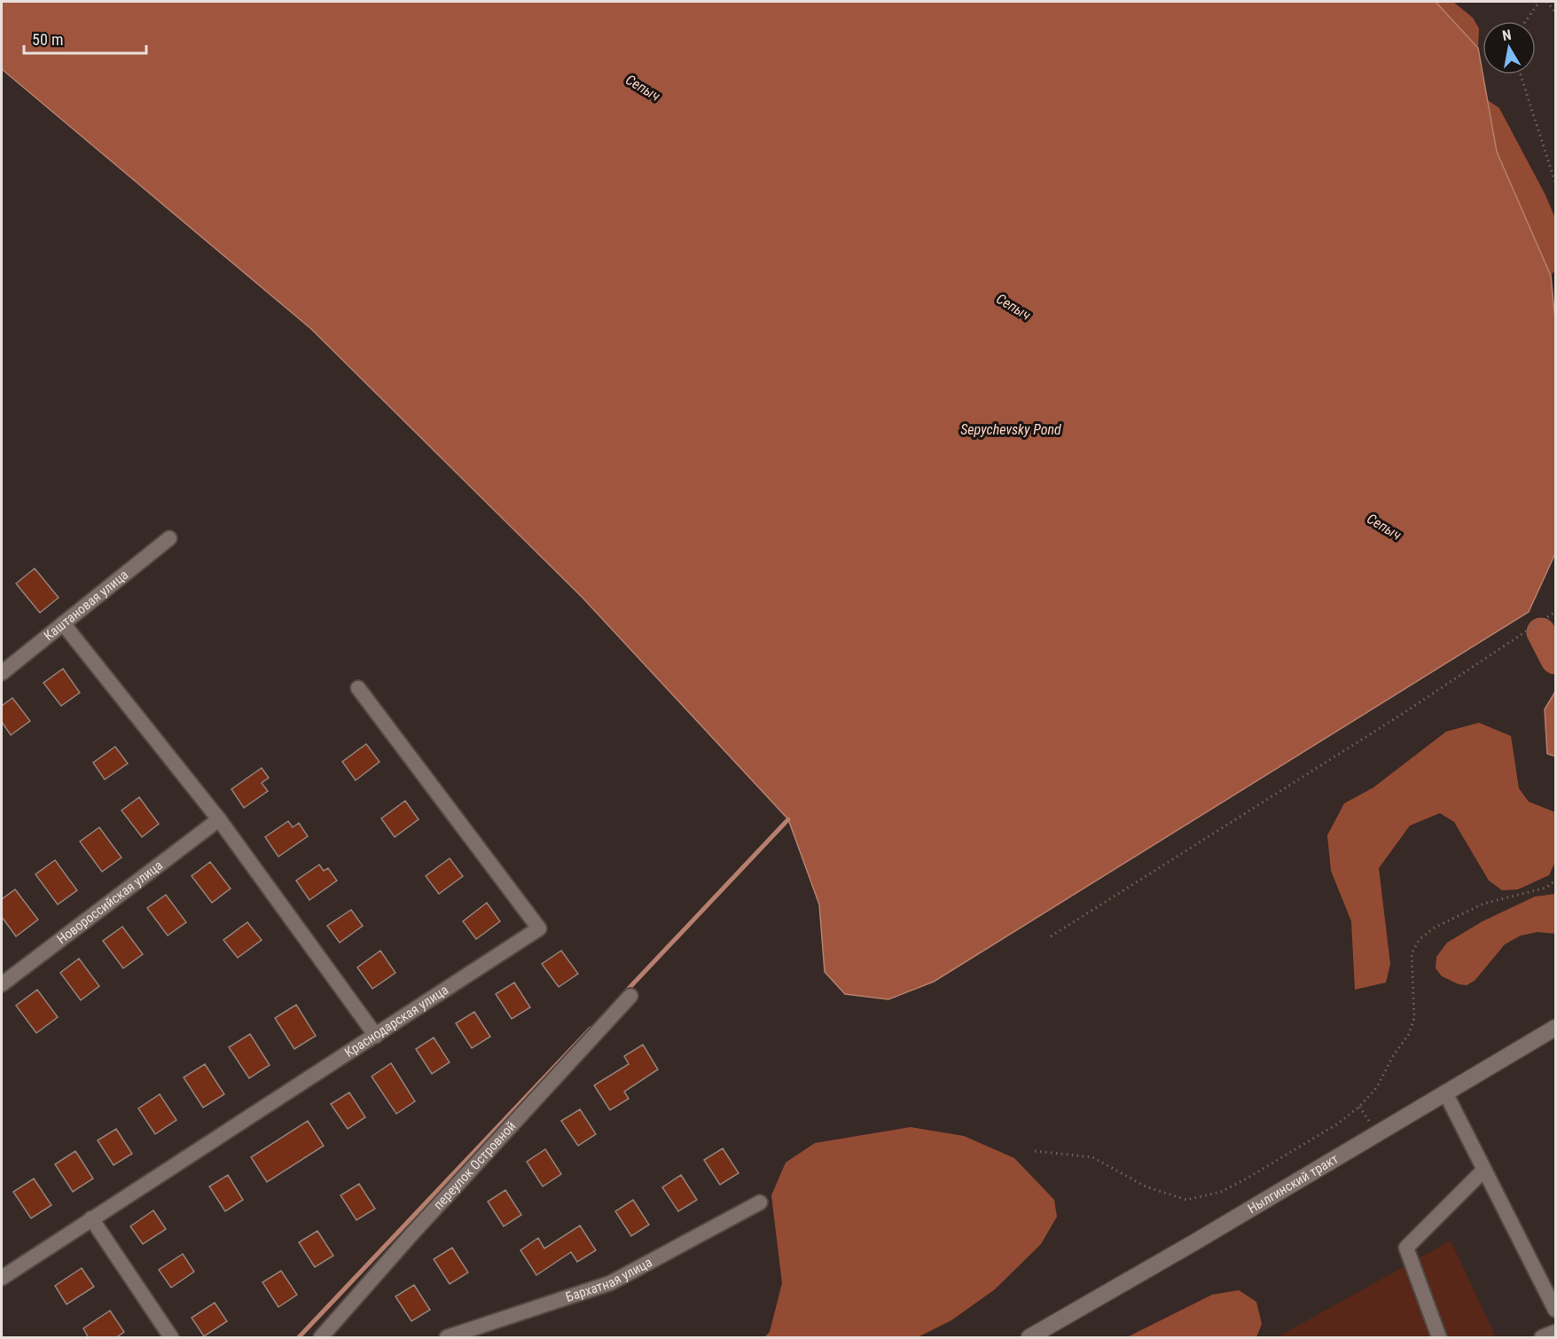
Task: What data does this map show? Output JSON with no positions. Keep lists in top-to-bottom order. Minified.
{"streets":{"main road":["Нылгинский тракт"],"street":["Каштановая улица","Новороссийская улица","Краснодарская улица","переулок Островной","Бархатная улица"]},"water":["Сепыч","Sepychevsky Pond"],"scale_bar":"50 m","north":"top"}
